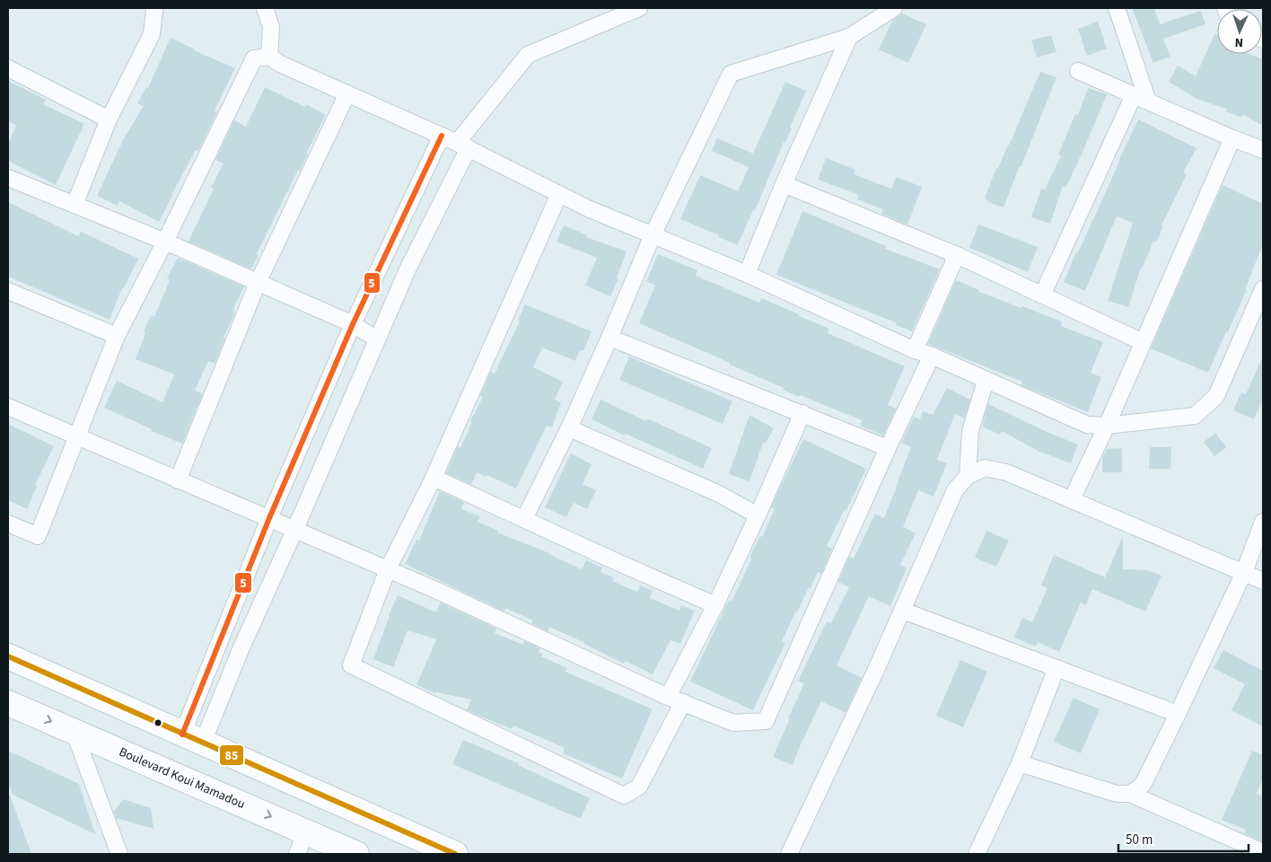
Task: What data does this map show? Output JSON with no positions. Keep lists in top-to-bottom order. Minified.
{"streets":{"main road":["Boulevard Koui Mamadou"]},"lines":["transit line 5","transit line 85"],"scale_bar":"50 m","north":"bottom"}
